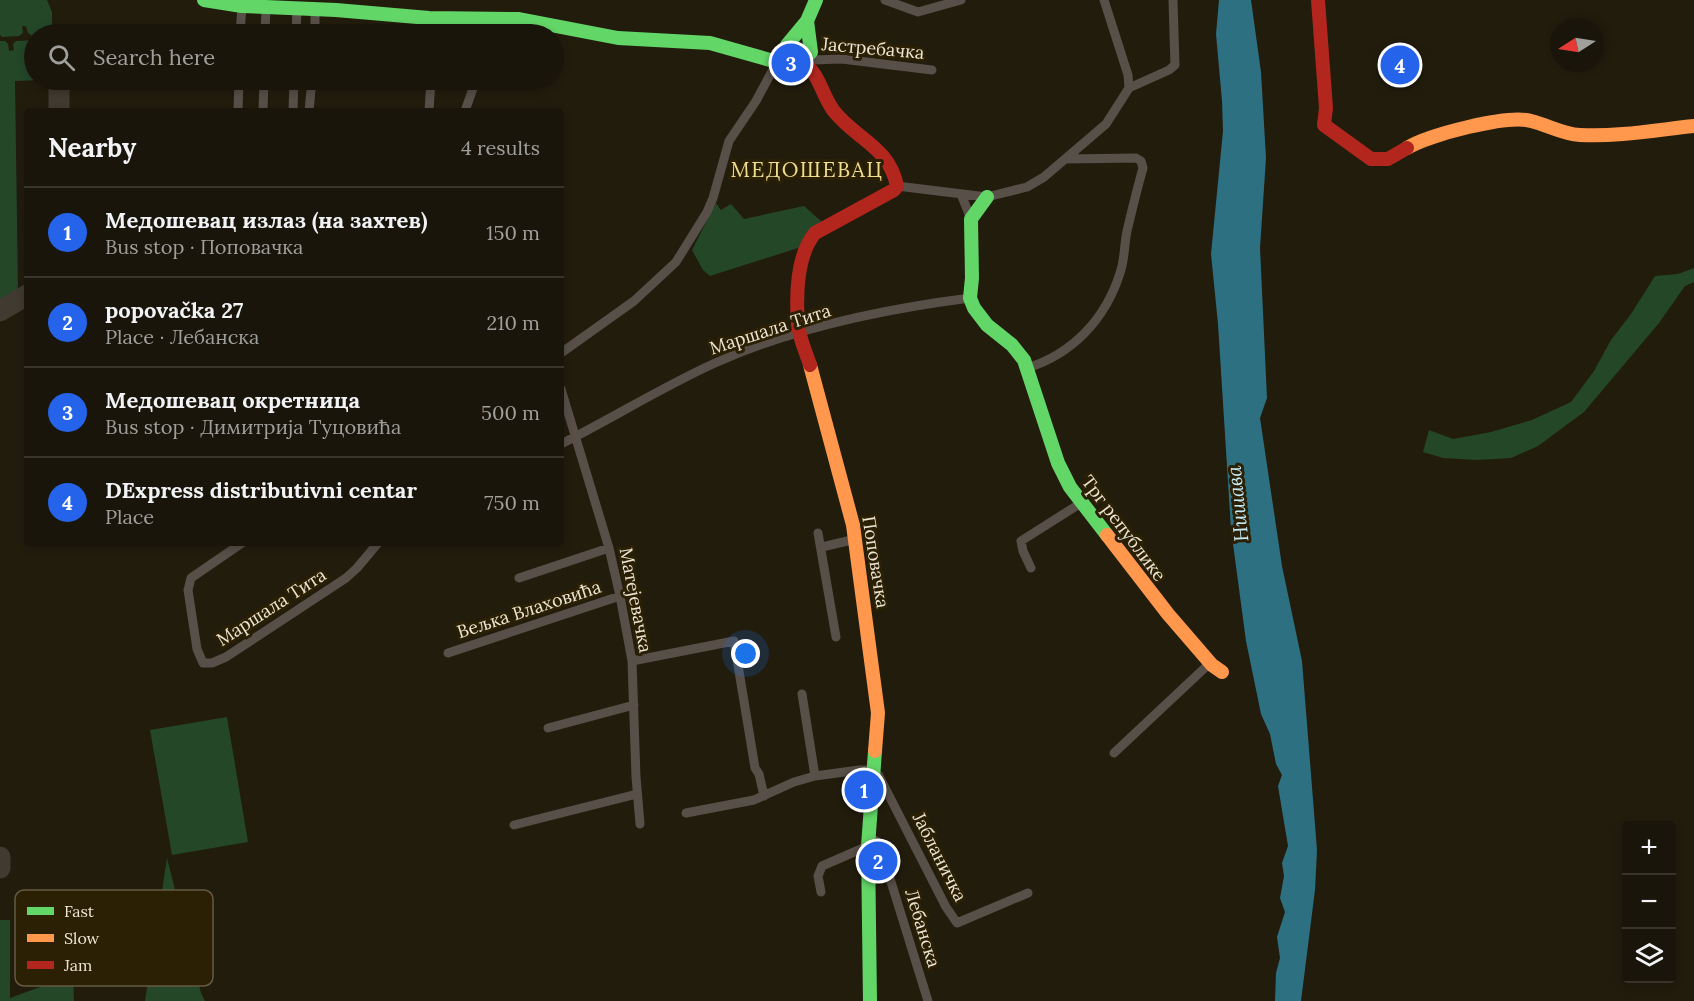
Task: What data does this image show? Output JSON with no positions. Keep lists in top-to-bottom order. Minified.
{"streets":{"street":["Јастребачка","Маршала Тита","Трг републике","Поповачка","Матејевачка","Вељка Влаховића","Јабланичка","Лебанска"]},"crossings":[["Маршала Тита","Трг републике"],["Маршала Тита","Поповачка"],["Маршала Тита","Матејевачка"],["Поповачка","Јабланичка"],["Поповачка","Лебанска"],["Матејевачка","Вељка Влаховића"]],"districts":["МЕДОШЕВАЦ"],"water":["Нишава"],"legend":["Fast","Slow","Jam"],"north":"left","page":{"search":"Search here","pins":["3","4","1","2"],"heading":["Nearby","4 results"],"list":[{"mark":"1","name":"Медошевац излаз (на захтев)","note":"Bus stop · Поповачка","value":"150 m"},{"mark":"2","name":"popovačka 27","note":"Place · Лебанска","value":"210 m"},{"mark":"3","name":"Медошевац окретница","note":"Bus stop · Димитрија Туцовића","value":"500 m"},{"mark":"4","name":"DExpress distributivni centar","note":"Place","value":"750 m"}],"map_buttons":["+","−"]}}
